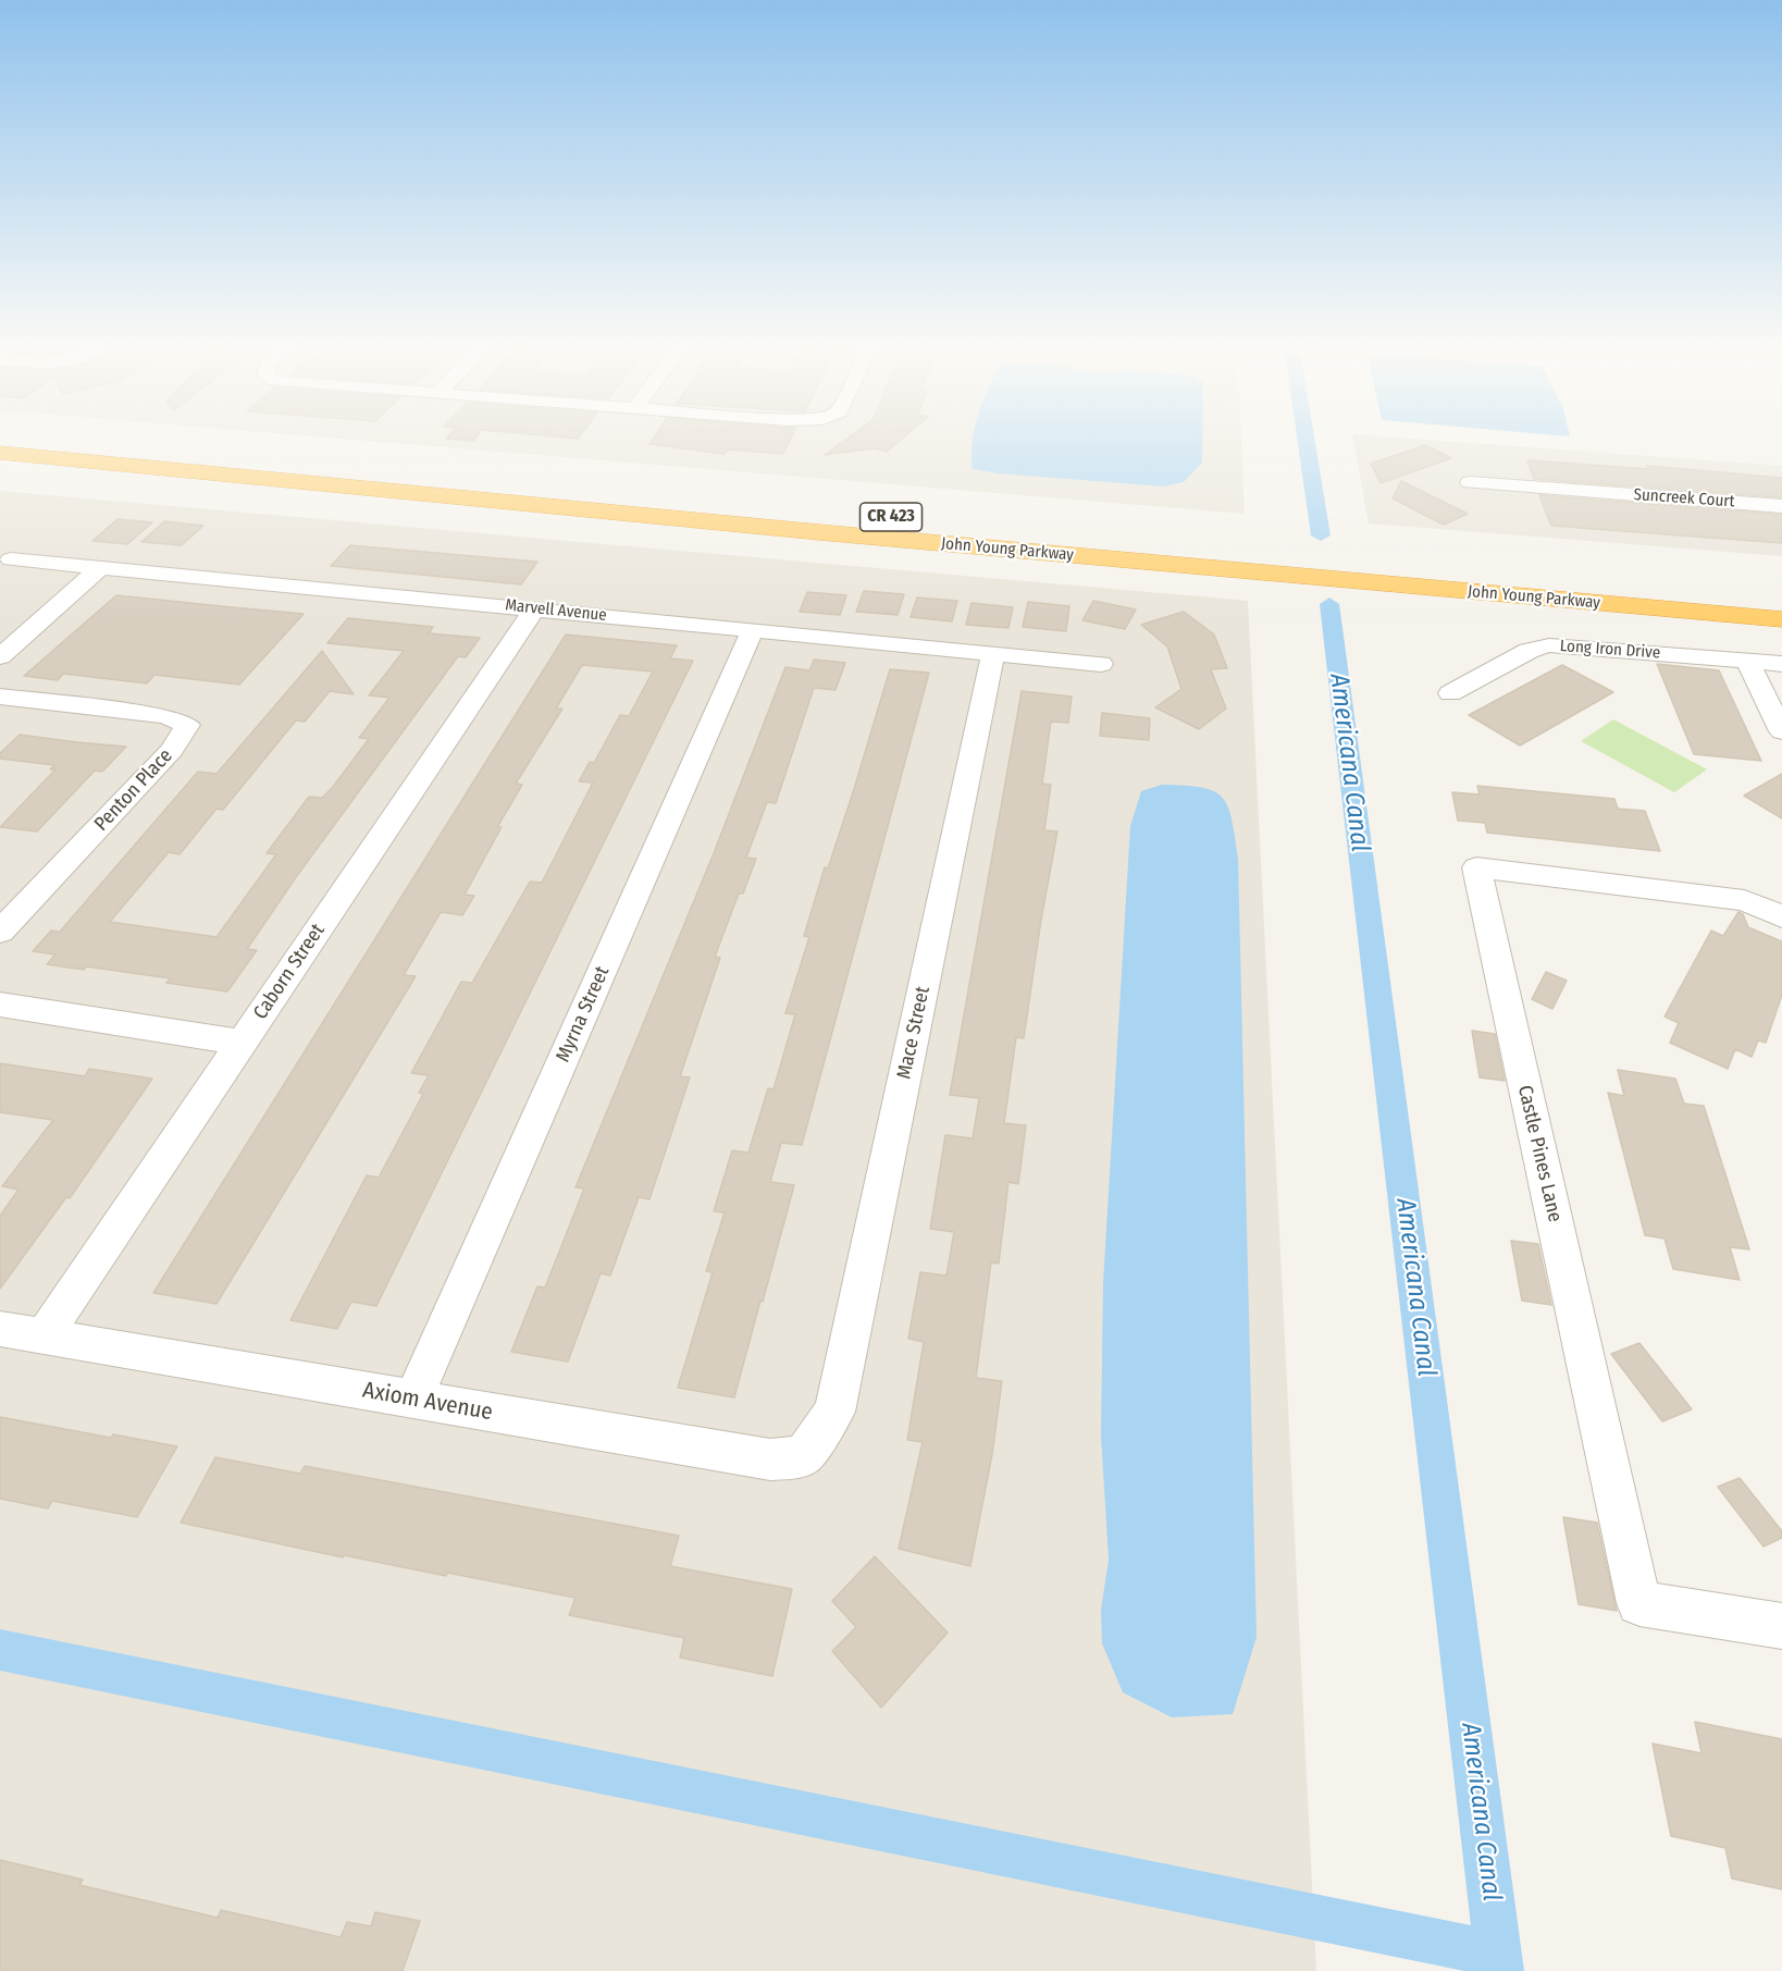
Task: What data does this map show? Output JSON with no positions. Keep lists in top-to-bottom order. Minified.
{"streets":{"highway":["CR 423","John Young Parkway"],"street":["Suncreek Court","Marvell Avenue","Long Iron Drive","Penton Place","Caborn Street","Myrna Street","Mace Street","Castle Pines Lane","Axiom Avenue"]},"crossings":[["Marvell Avenue","Caborn Street"],["Marvell Avenue","Myrna Street"],["Marvell Avenue","Mace Street"],["Caborn Street","Axiom Avenue"],["Myrna Street","Axiom Avenue"],["Mace Street","Axiom Avenue"]],"water":["Americana Canal"]}
